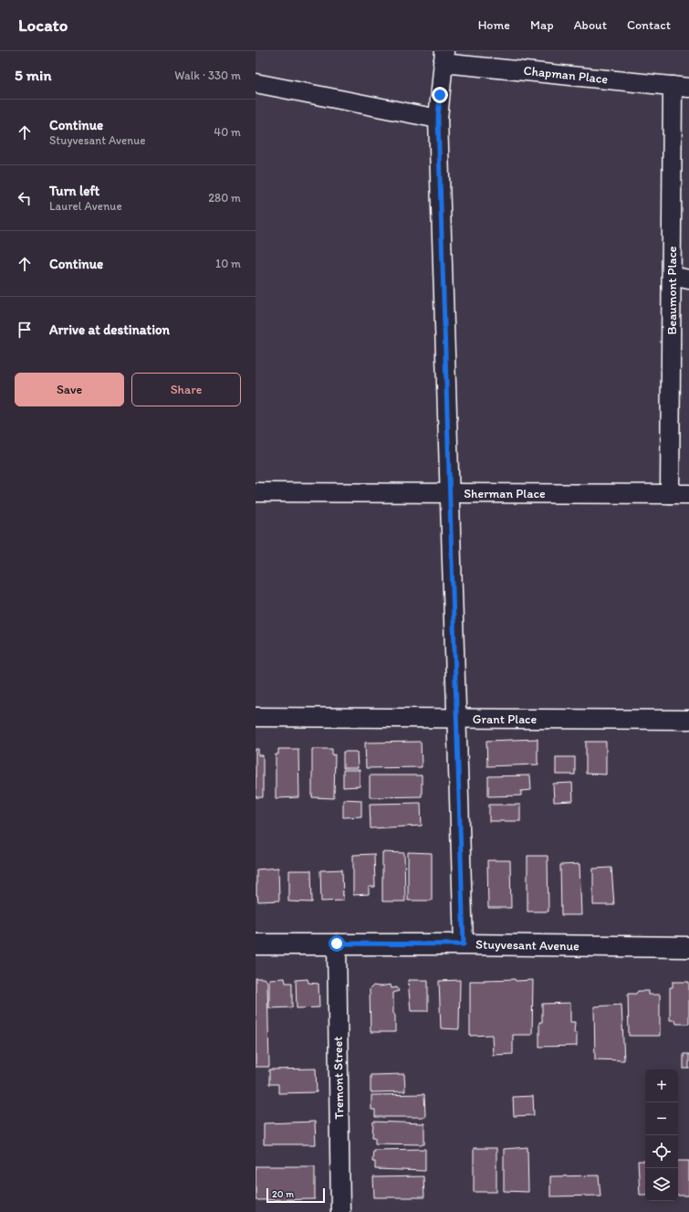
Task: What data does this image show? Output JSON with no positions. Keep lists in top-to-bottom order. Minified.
{"streets":{"main road":["Stuyvesant Avenue"],"street":["Chapman Place","Beaumont Place","Sherman Place","Grant Place","Tremont Street"]},"crossings":[["Chapman Place","Beaumont Place"],["Beaumont Place","Sherman Place"],["Stuyvesant Avenue","Tremont Street"]],"scale_bar":"20 m","page":{"header":"Locato","nav":["Home","Map","About","Contact"],"heading":["5 min","Walk · 330 m"],"list":[["Continue","Stuyvesant Avenue","40 m"],["Turn left","Laurel Avenue","280 m"],["Continue","10 m"],"Arrive at destination"],"buttons":["Save","Share"],"map_buttons":["+","−"],"scale":"20 m"}}
